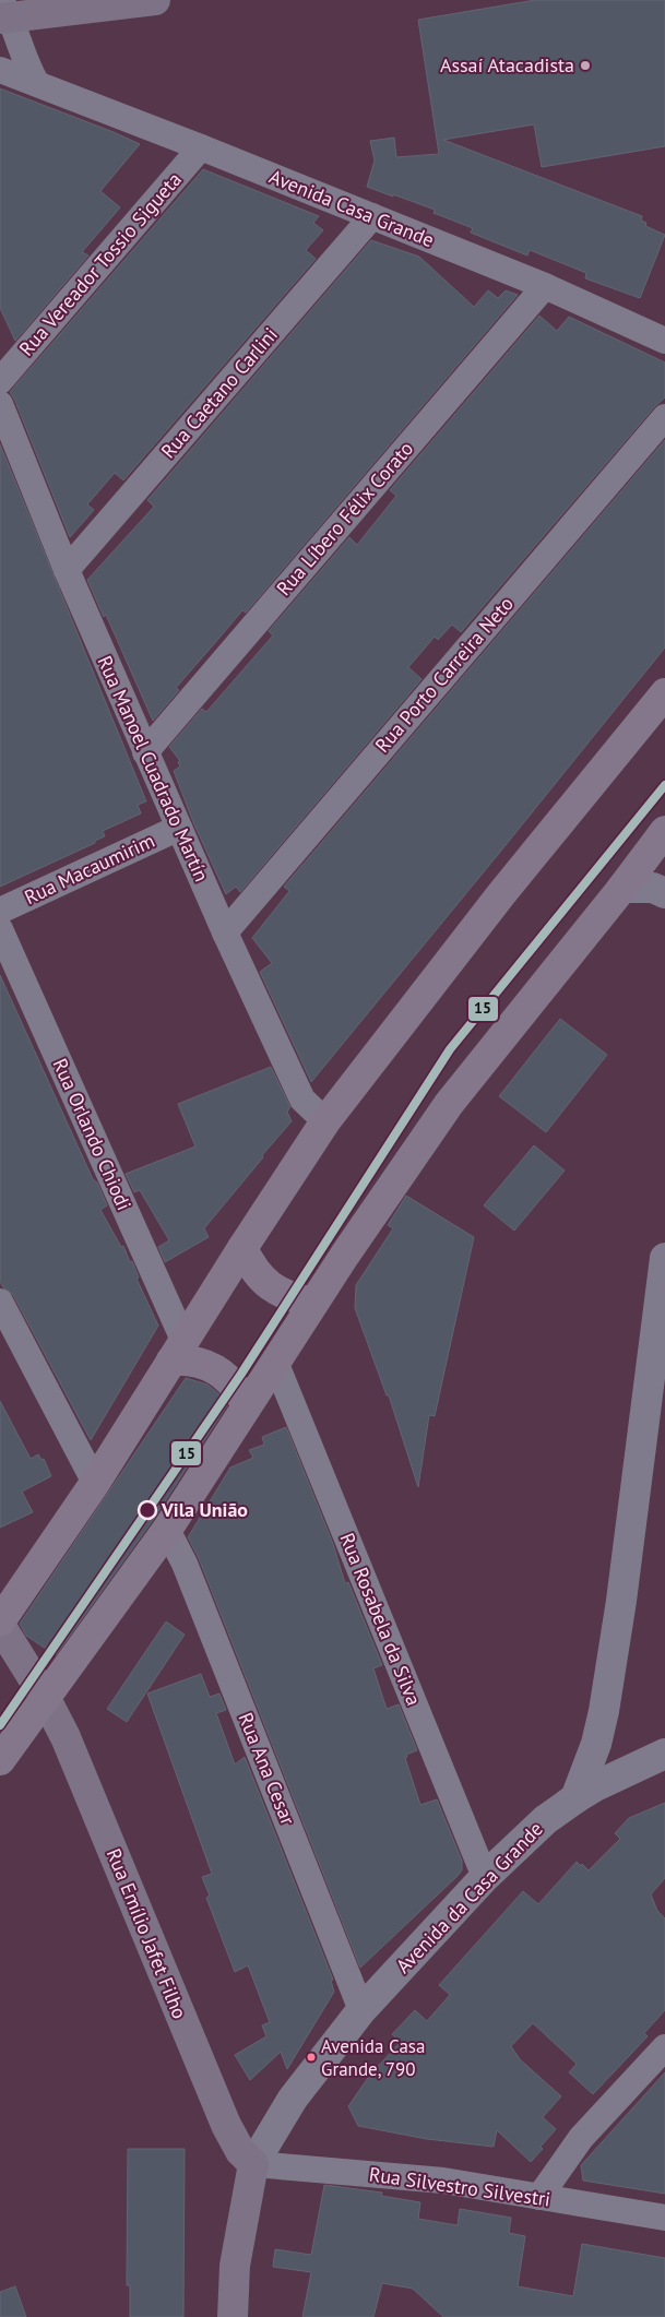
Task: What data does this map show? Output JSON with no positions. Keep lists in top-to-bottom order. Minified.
{"streets":{"main road":["Avenida da Casa Grande","Rua Emílio Jafet Filho"],"street":["Avenida Casa Grande","Rua Vereador Tossio Sigueta","Rua Caetano Carlini","Rua Líbero Félix Corato","Rua Porto Carreira Neto","Rua Manoel Cuadrado Martín","Rua Macaumirim","Rua Orlando Chiodi","Rua Rosabela da Silva","Rua Ana Cesar","Rua Silvestro Silvestri"]},"crossings":[["Avenida Casa Grande","Rua Vereador Tossio Sigueta"],["Avenida Casa Grande","Rua Caetano Carlini"],["Avenida Casa Grande","Rua Líbero Félix Corato"],["Rua Caetano Carlini","Rua Manoel Cuadrado Martín"],["Rua Líbero Félix Corato","Rua Manoel Cuadrado Martín"],["Rua Porto Carreira Neto","Rua Manoel Cuadrado Martín"],["Rua Manoel Cuadrado Martín","Rua Macaumirim"],["Rua Rosabela da Silva","Avenida da Casa Grande"],["Rua Ana Cesar","Avenida da Casa Grande"],["Avenida da Casa Grande","Rua Emílio Jafet Filho"],["Avenida da Casa Grande","Rua Silvestro Silvestri"],["Rua Emílio Jafet Filho","Rua Silvestro Silvestri"]],"places":["Assaí Atacadista","Vila União","Avenida Casa Grande, 790"],"lines":["transit line 15"]}
